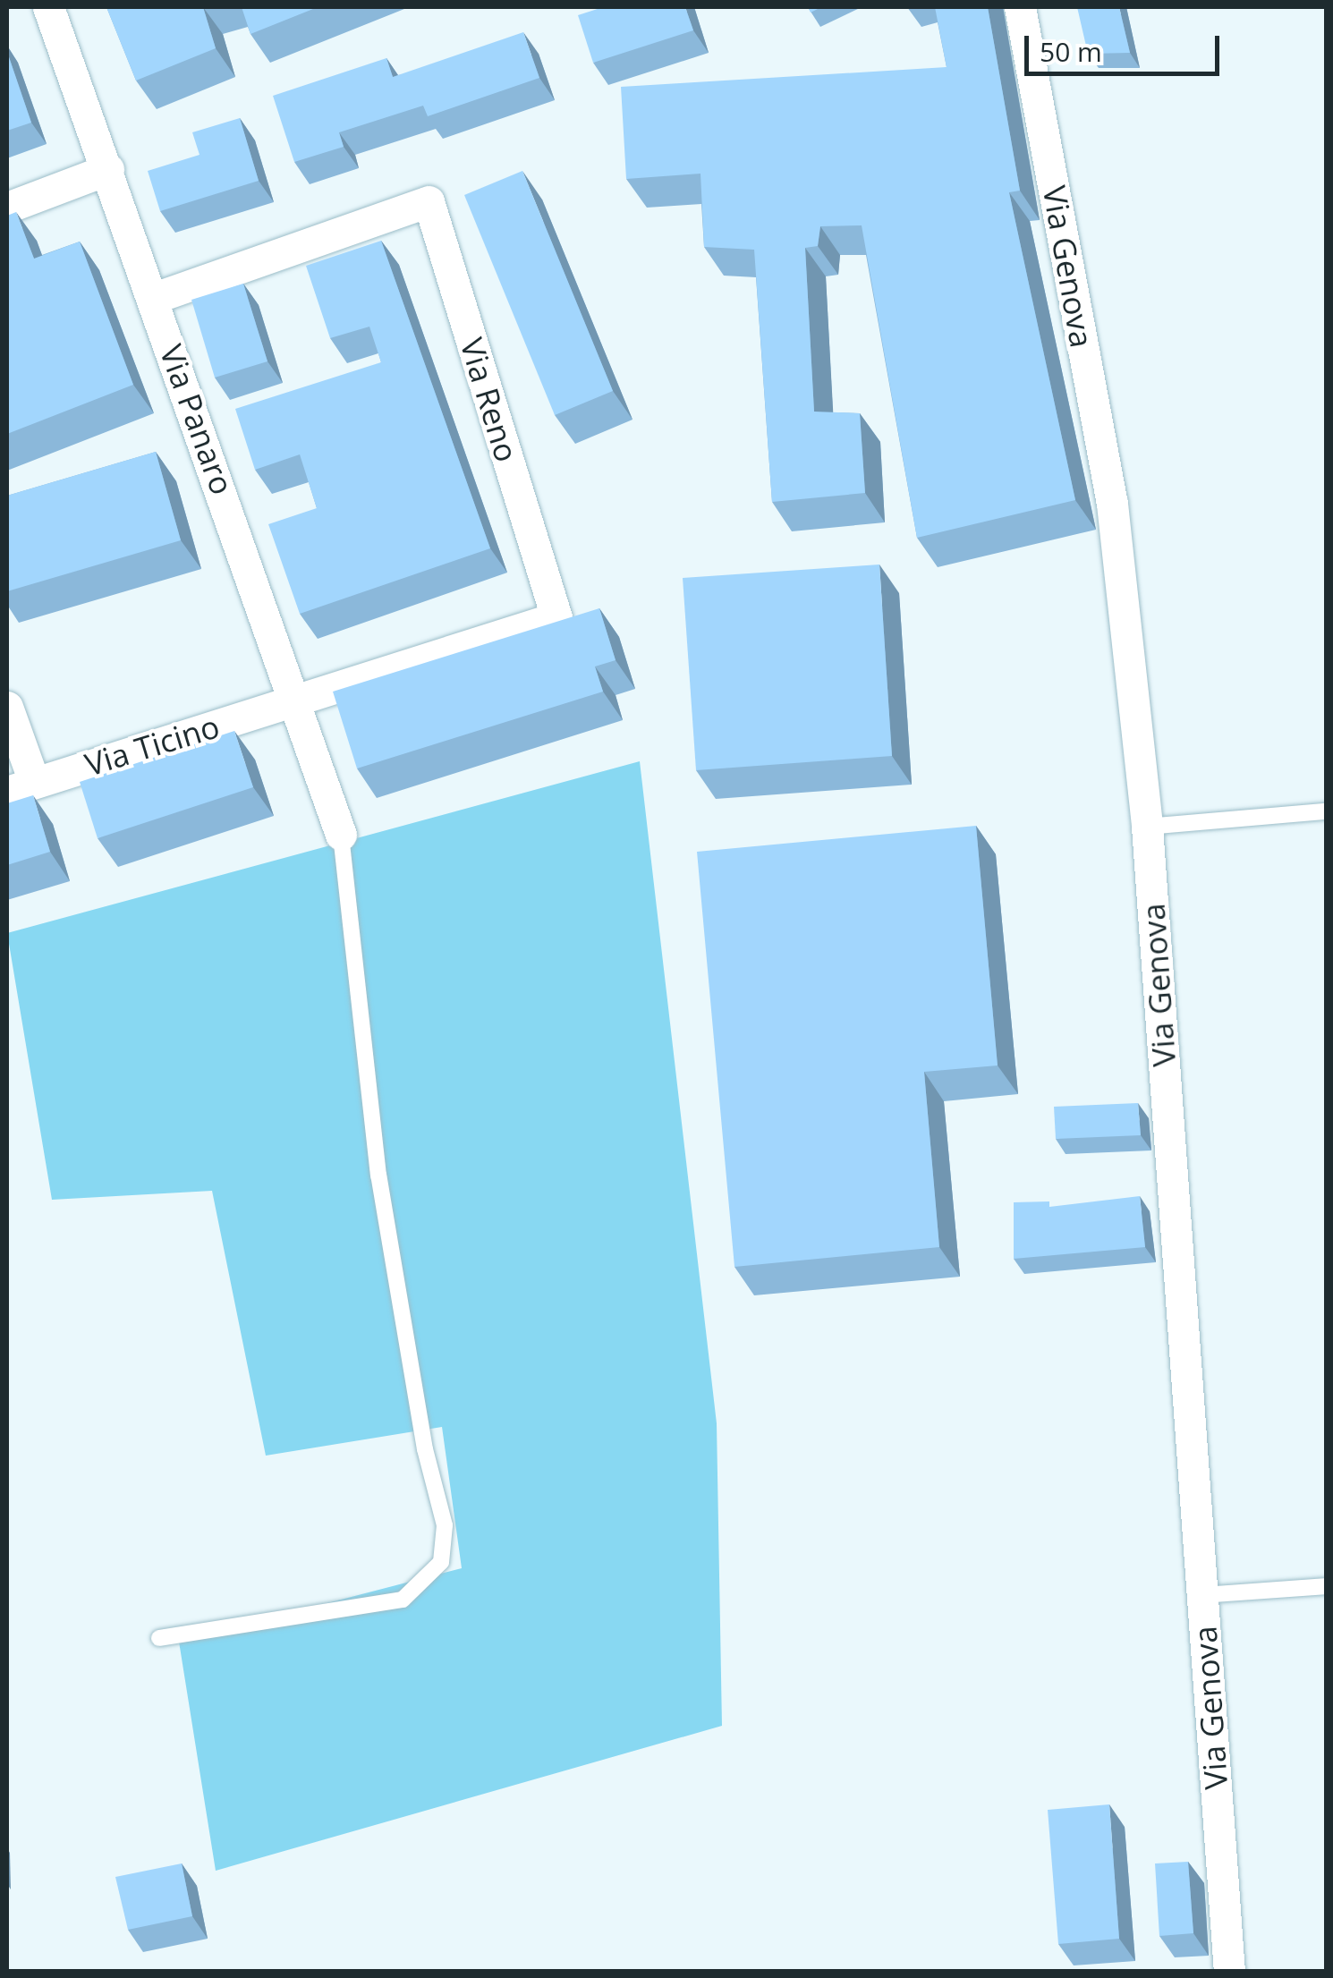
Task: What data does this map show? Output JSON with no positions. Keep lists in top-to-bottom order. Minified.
{"streets":{"street":["Via Genova","Via Reno","Via Panaro","Via Ticino"]},"crossings":[["Via Reno","Via Panaro"],["Via Reno","Via Ticino"],["Via Panaro","Via Ticino"]],"scale_bar":"50 m"}
